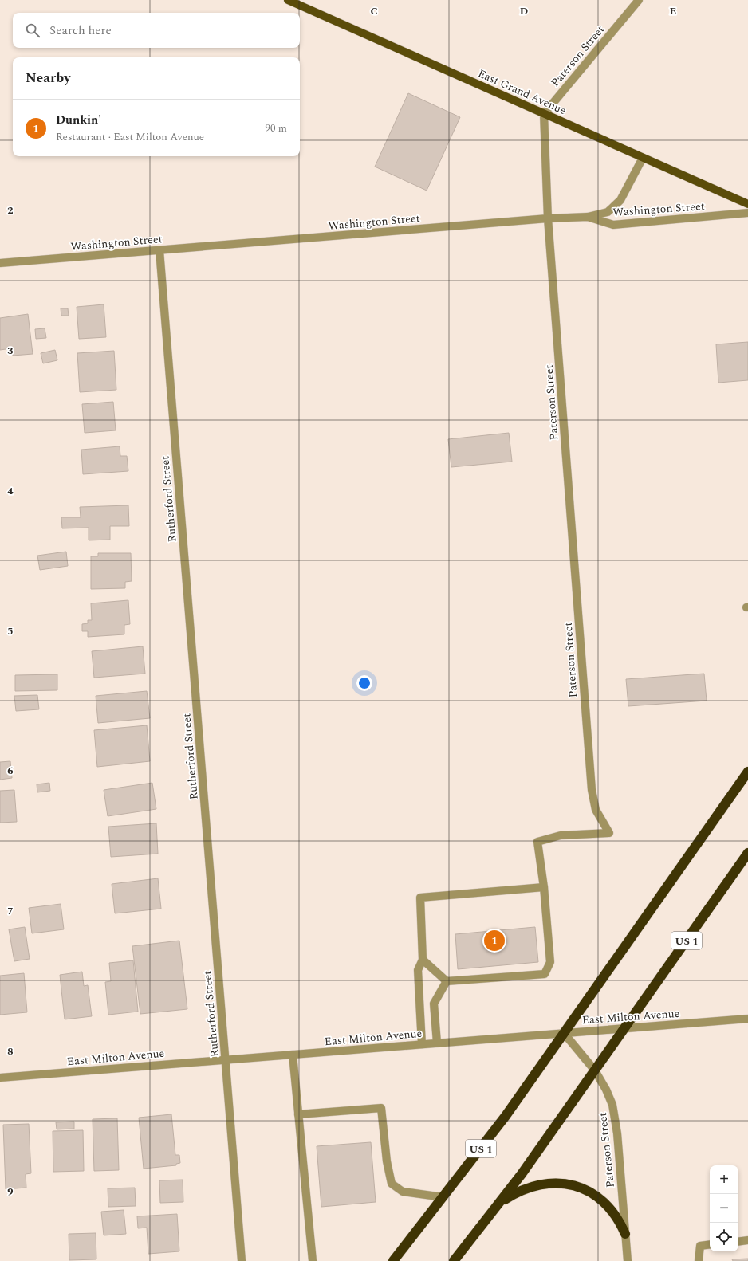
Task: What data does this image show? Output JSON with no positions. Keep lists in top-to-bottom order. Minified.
{"streets":{"highway":["US 1"],"main road":["East Grand Avenue"],"street":["Paterson Street","Washington Street","Rutherford Street","East Milton Avenue"]},"crossings":[["Paterson Street","East Grand Avenue"],["Paterson Street","Washington Street"],["Paterson Street","US 1"],["Paterson Street","East Milton Avenue"],["Washington Street","Rutherford Street"],["Rutherford Street","East Milton Avenue"],["US 1","East Milton Avenue"]],"page":{"search":"Search here","heading":"Nearby","list":[{"mark":"1","name":"Dunkin'","note":"Restaurant · East Milton Avenue","value":"90 m"}],"pins":"1","map_buttons":["+","−"]},"grid":{"columns":["C","D","E"],"rows":["2","3","4","5","6","7","8","9"]}}
